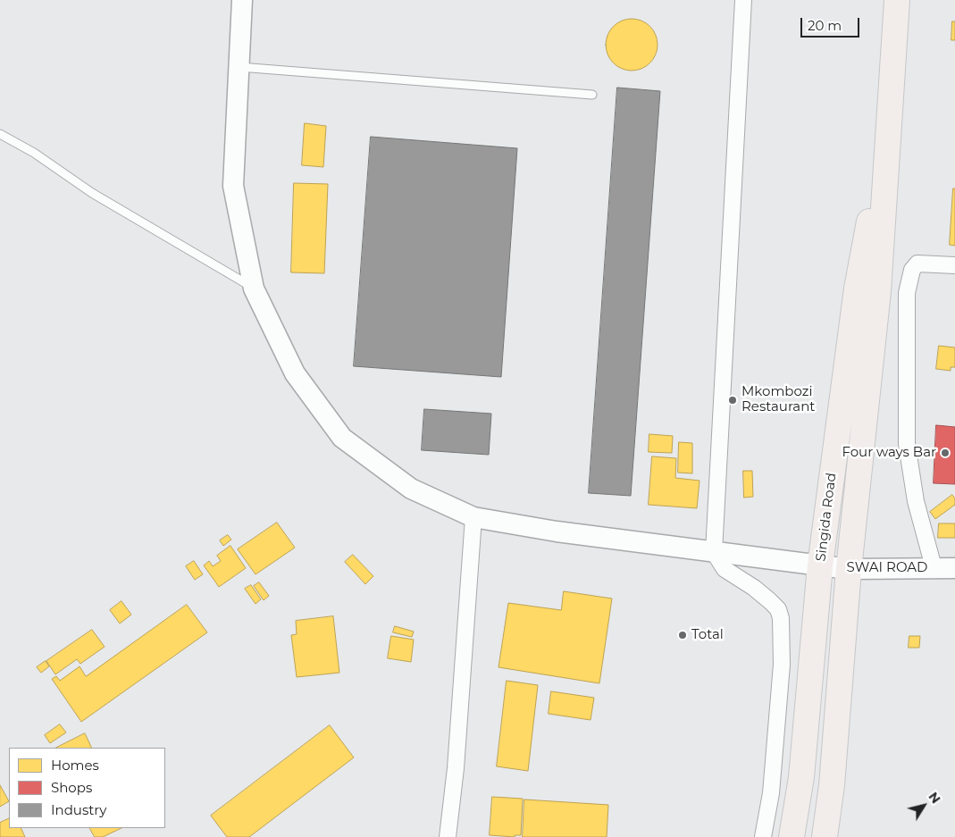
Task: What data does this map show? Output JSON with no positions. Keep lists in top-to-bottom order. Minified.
{"streets":{"highway":["Singida Road"],"street":["SWAI ROAD"]},"crossings":[["Singida Road","SWAI ROAD"]],"places":["Mkombozi Restaurant","Four ways Bar","Total"],"legend":["Homes","Shops","Industry"],"scale_bar":"20 m","north":"top right"}
